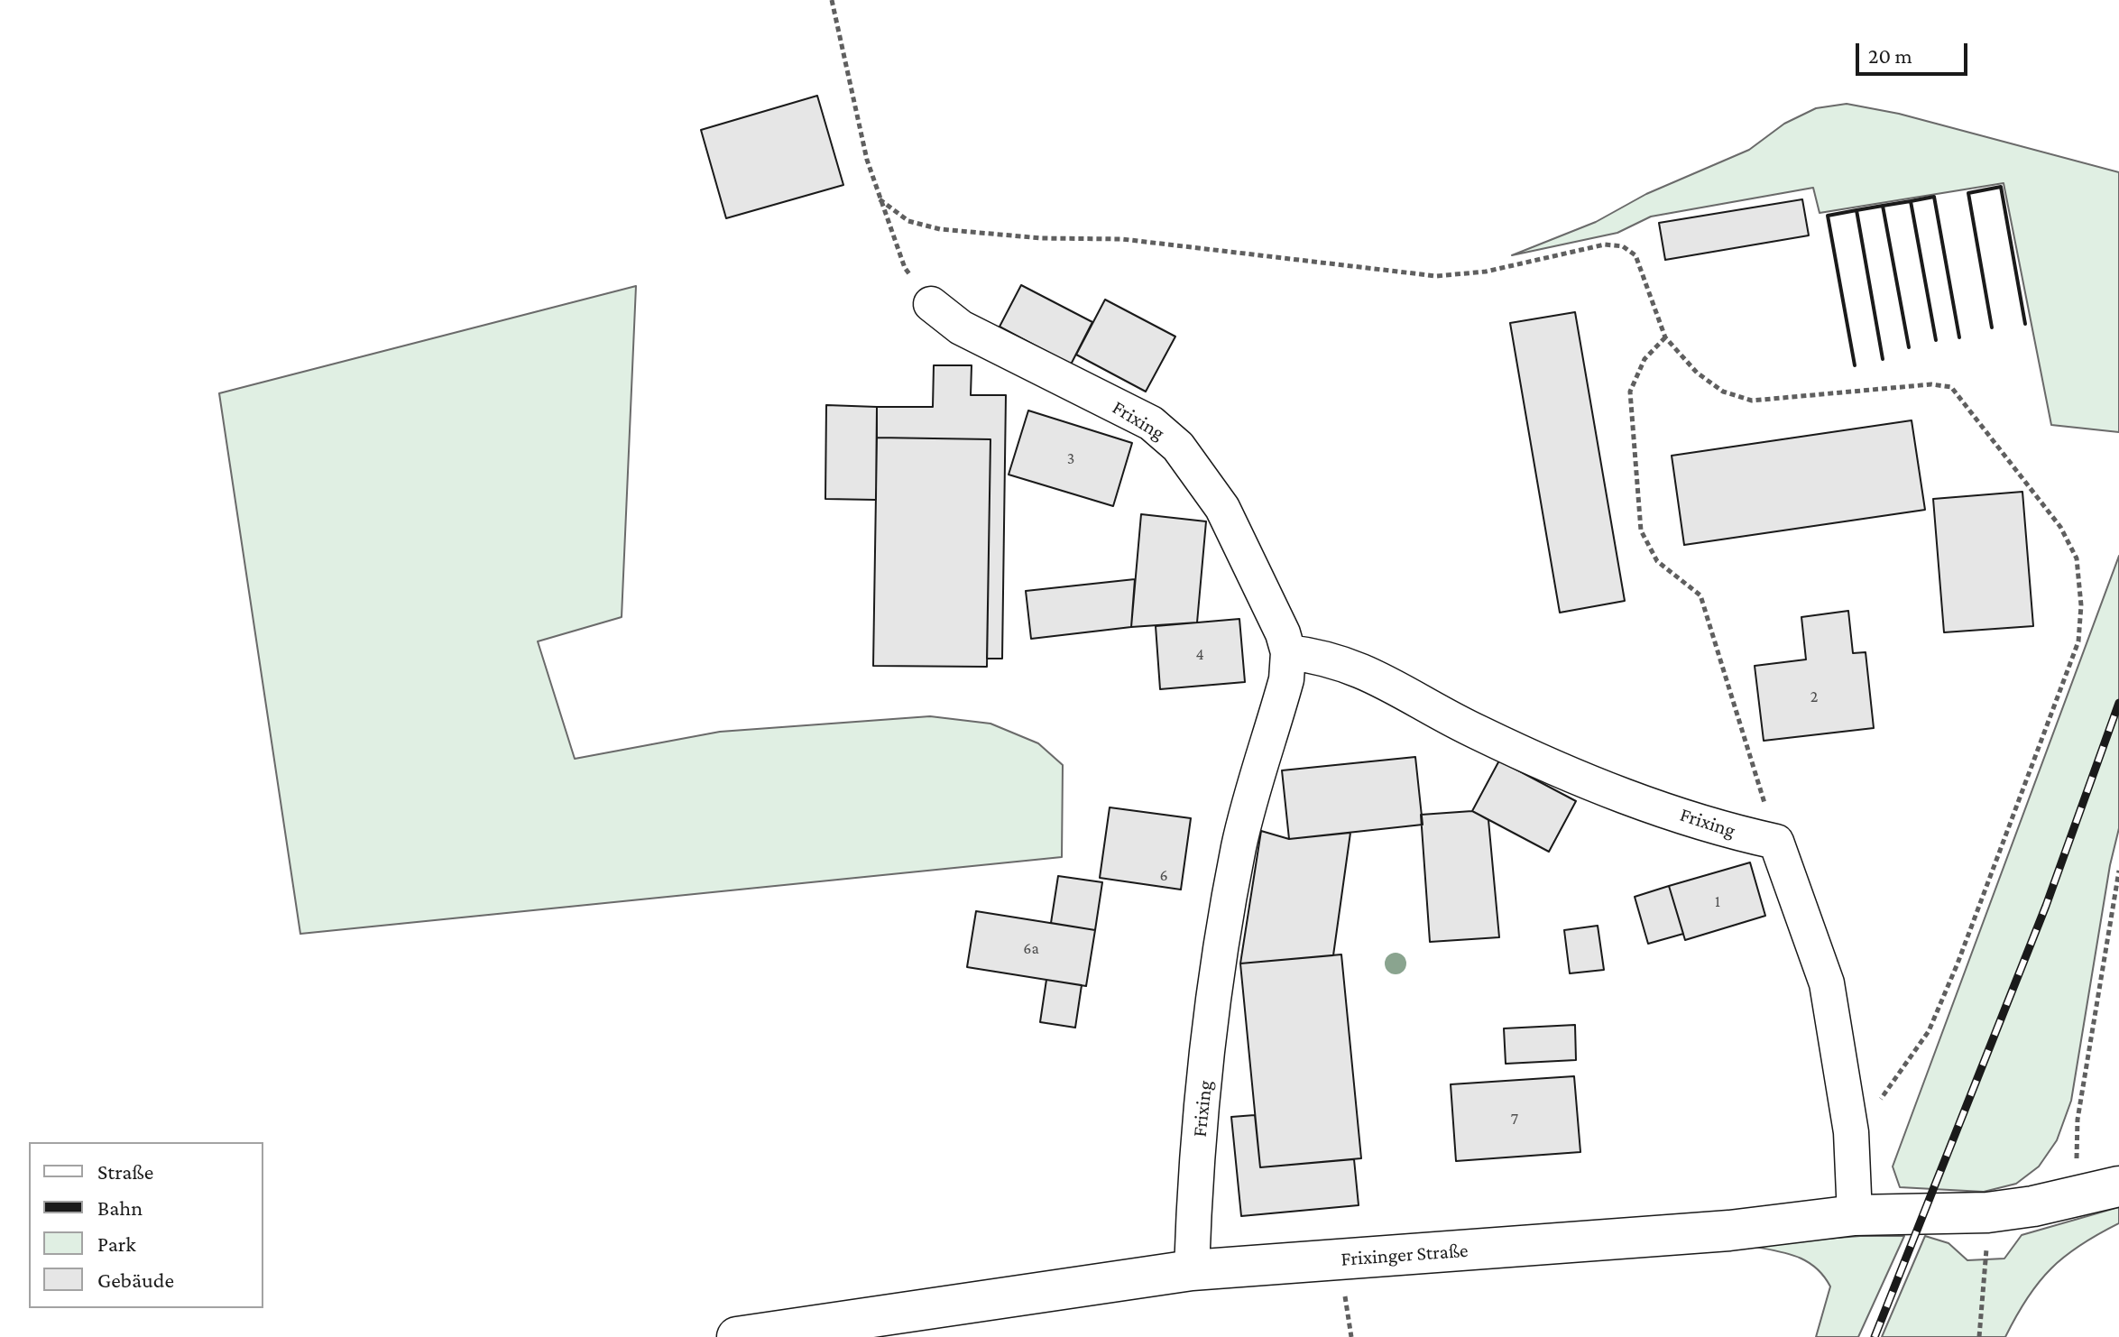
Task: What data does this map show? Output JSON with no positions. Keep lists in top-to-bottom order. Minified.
{"streets":{"street":["Frixing","Frixinger Straße"]},"crossings":[["Frixing","Frixinger Straße"]],"house_numbers":["3","4","2","6","1","6a","7"],"legend":["Straße","Bahn","Park","Gebäude"],"scale_bar":"20 m"}
